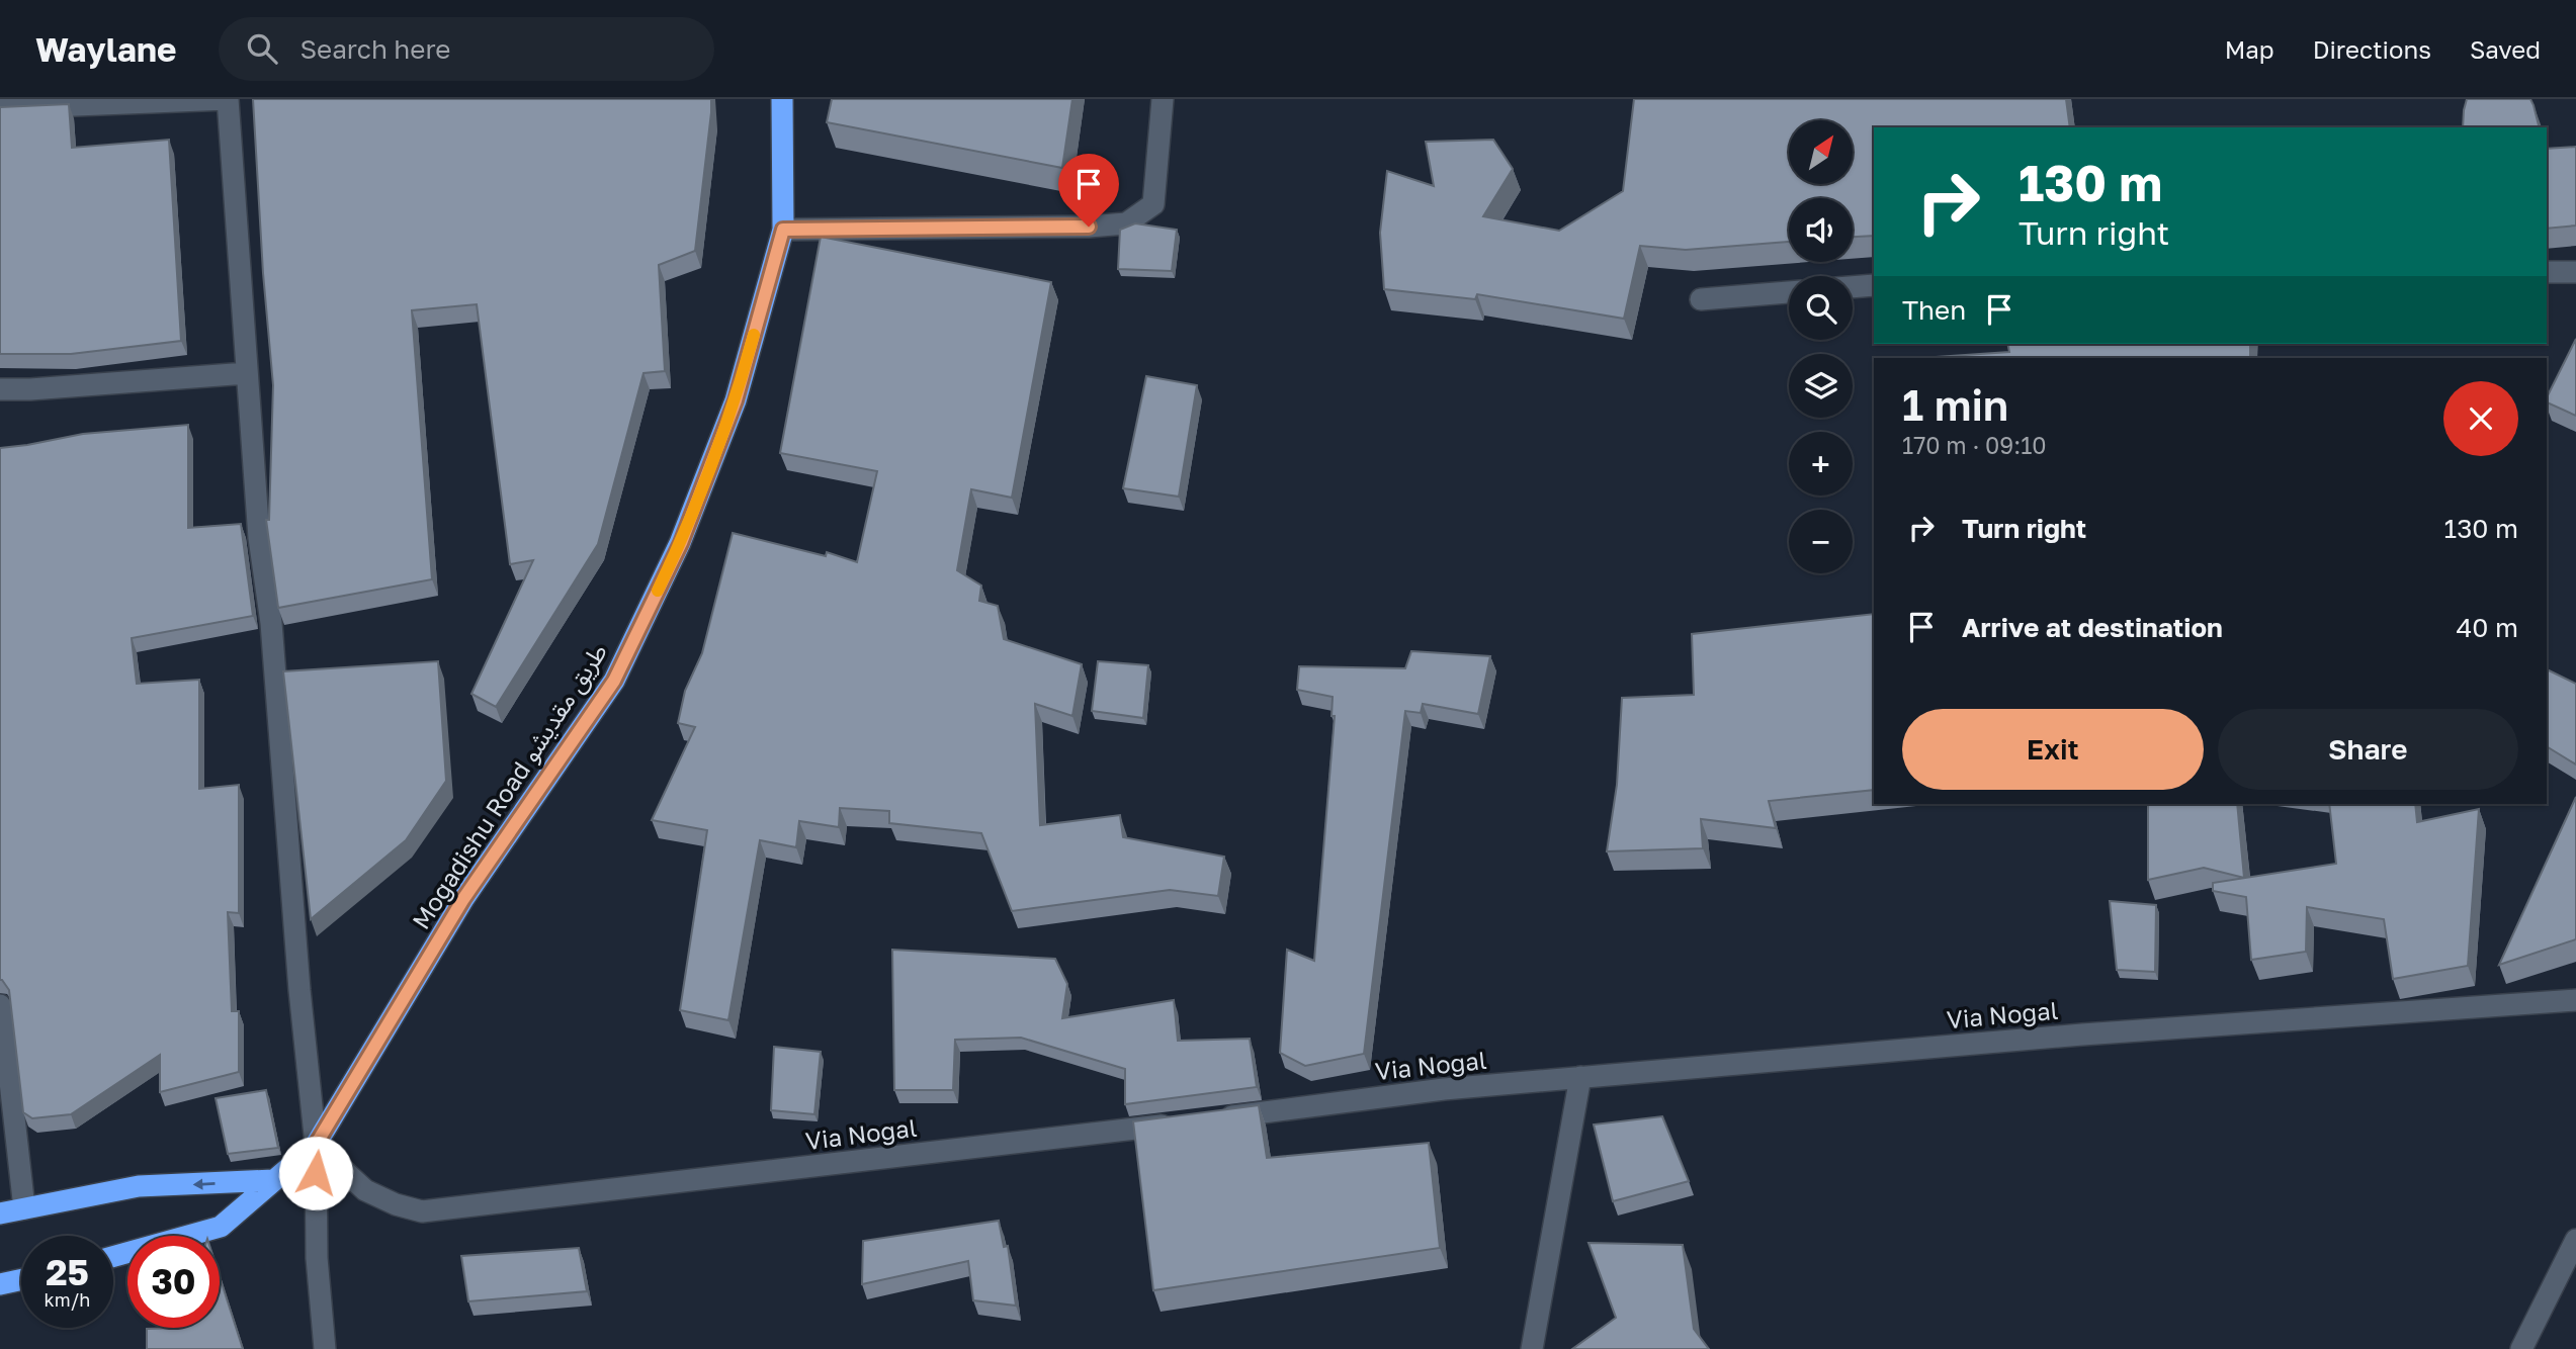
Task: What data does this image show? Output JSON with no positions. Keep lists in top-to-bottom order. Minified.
{"streets":{"highway":["Mogadishu Road طريق مقديشو"],"street":["Via Nogal"]},"crossings":[["Mogadishu Road طريق مقديشو","Via Nogal"]],"north":"top right","page":{"header":"Waylane","search":"Search here","nav":["Map","Directions","Saved"],"map_buttons":["+","−"],"turn":["130 m","Turn right"],"then":"Then","heading":["1 min","170 m · 09:10"],"list":[{"name":"Turn right","value":"130 m"},{"name":"Arrive at destination","value":"40 m"}],"buttons":["Exit","Share"],"speed":"25 km/h","limit":"30"}}
